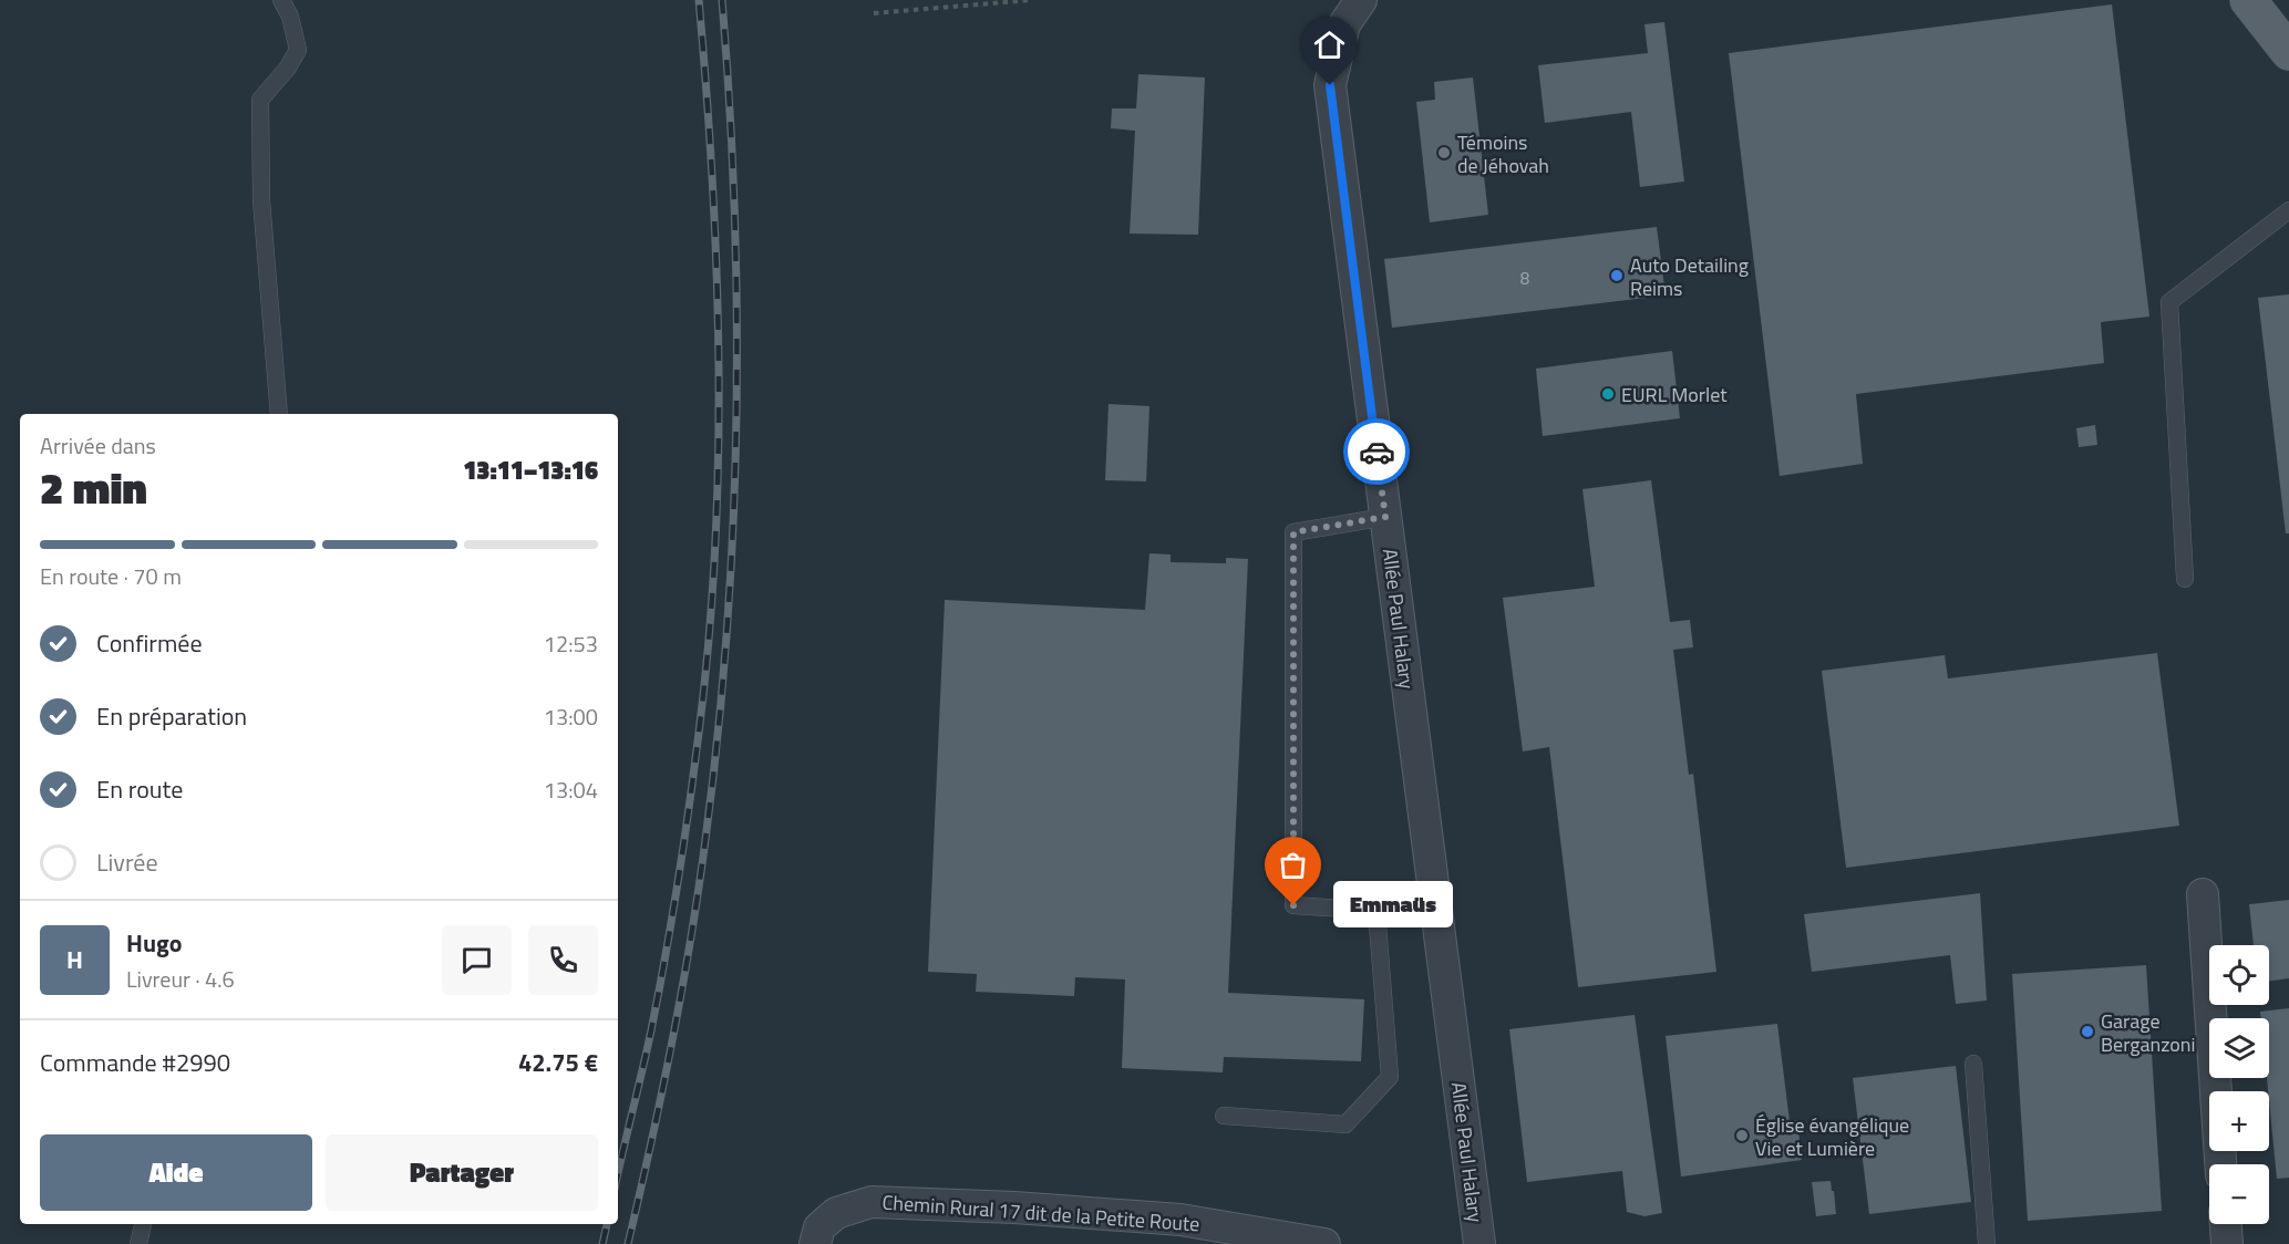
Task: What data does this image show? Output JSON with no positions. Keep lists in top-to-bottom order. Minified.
{"streets":{"street":["Allée Paul Halary","Chemin Rural 17 dit de la Petite Route"]},"places":["Témoins de Jéhovah","Auto Detailing Reims","EURL Morlet","Emmaüs","Garage Berganzoni","Église évangélique Vie et Lumière"],"house_numbers":["8"],"page":{"heading":["2 min","Arrivée dans","13:11–13:16"],"panel":["Hugo","Livreur · 4.6","Commande #2990","42.75 €"],"bar":"En route · 70 m","list":[["Confirmée","12:53"],["En préparation","13:00"],["En route","13:04"],"Livrée"],"bubble":"Emmaüs","round":"H","map_buttons":["+","−"],"buttons":["Aide","Partager"]}}
